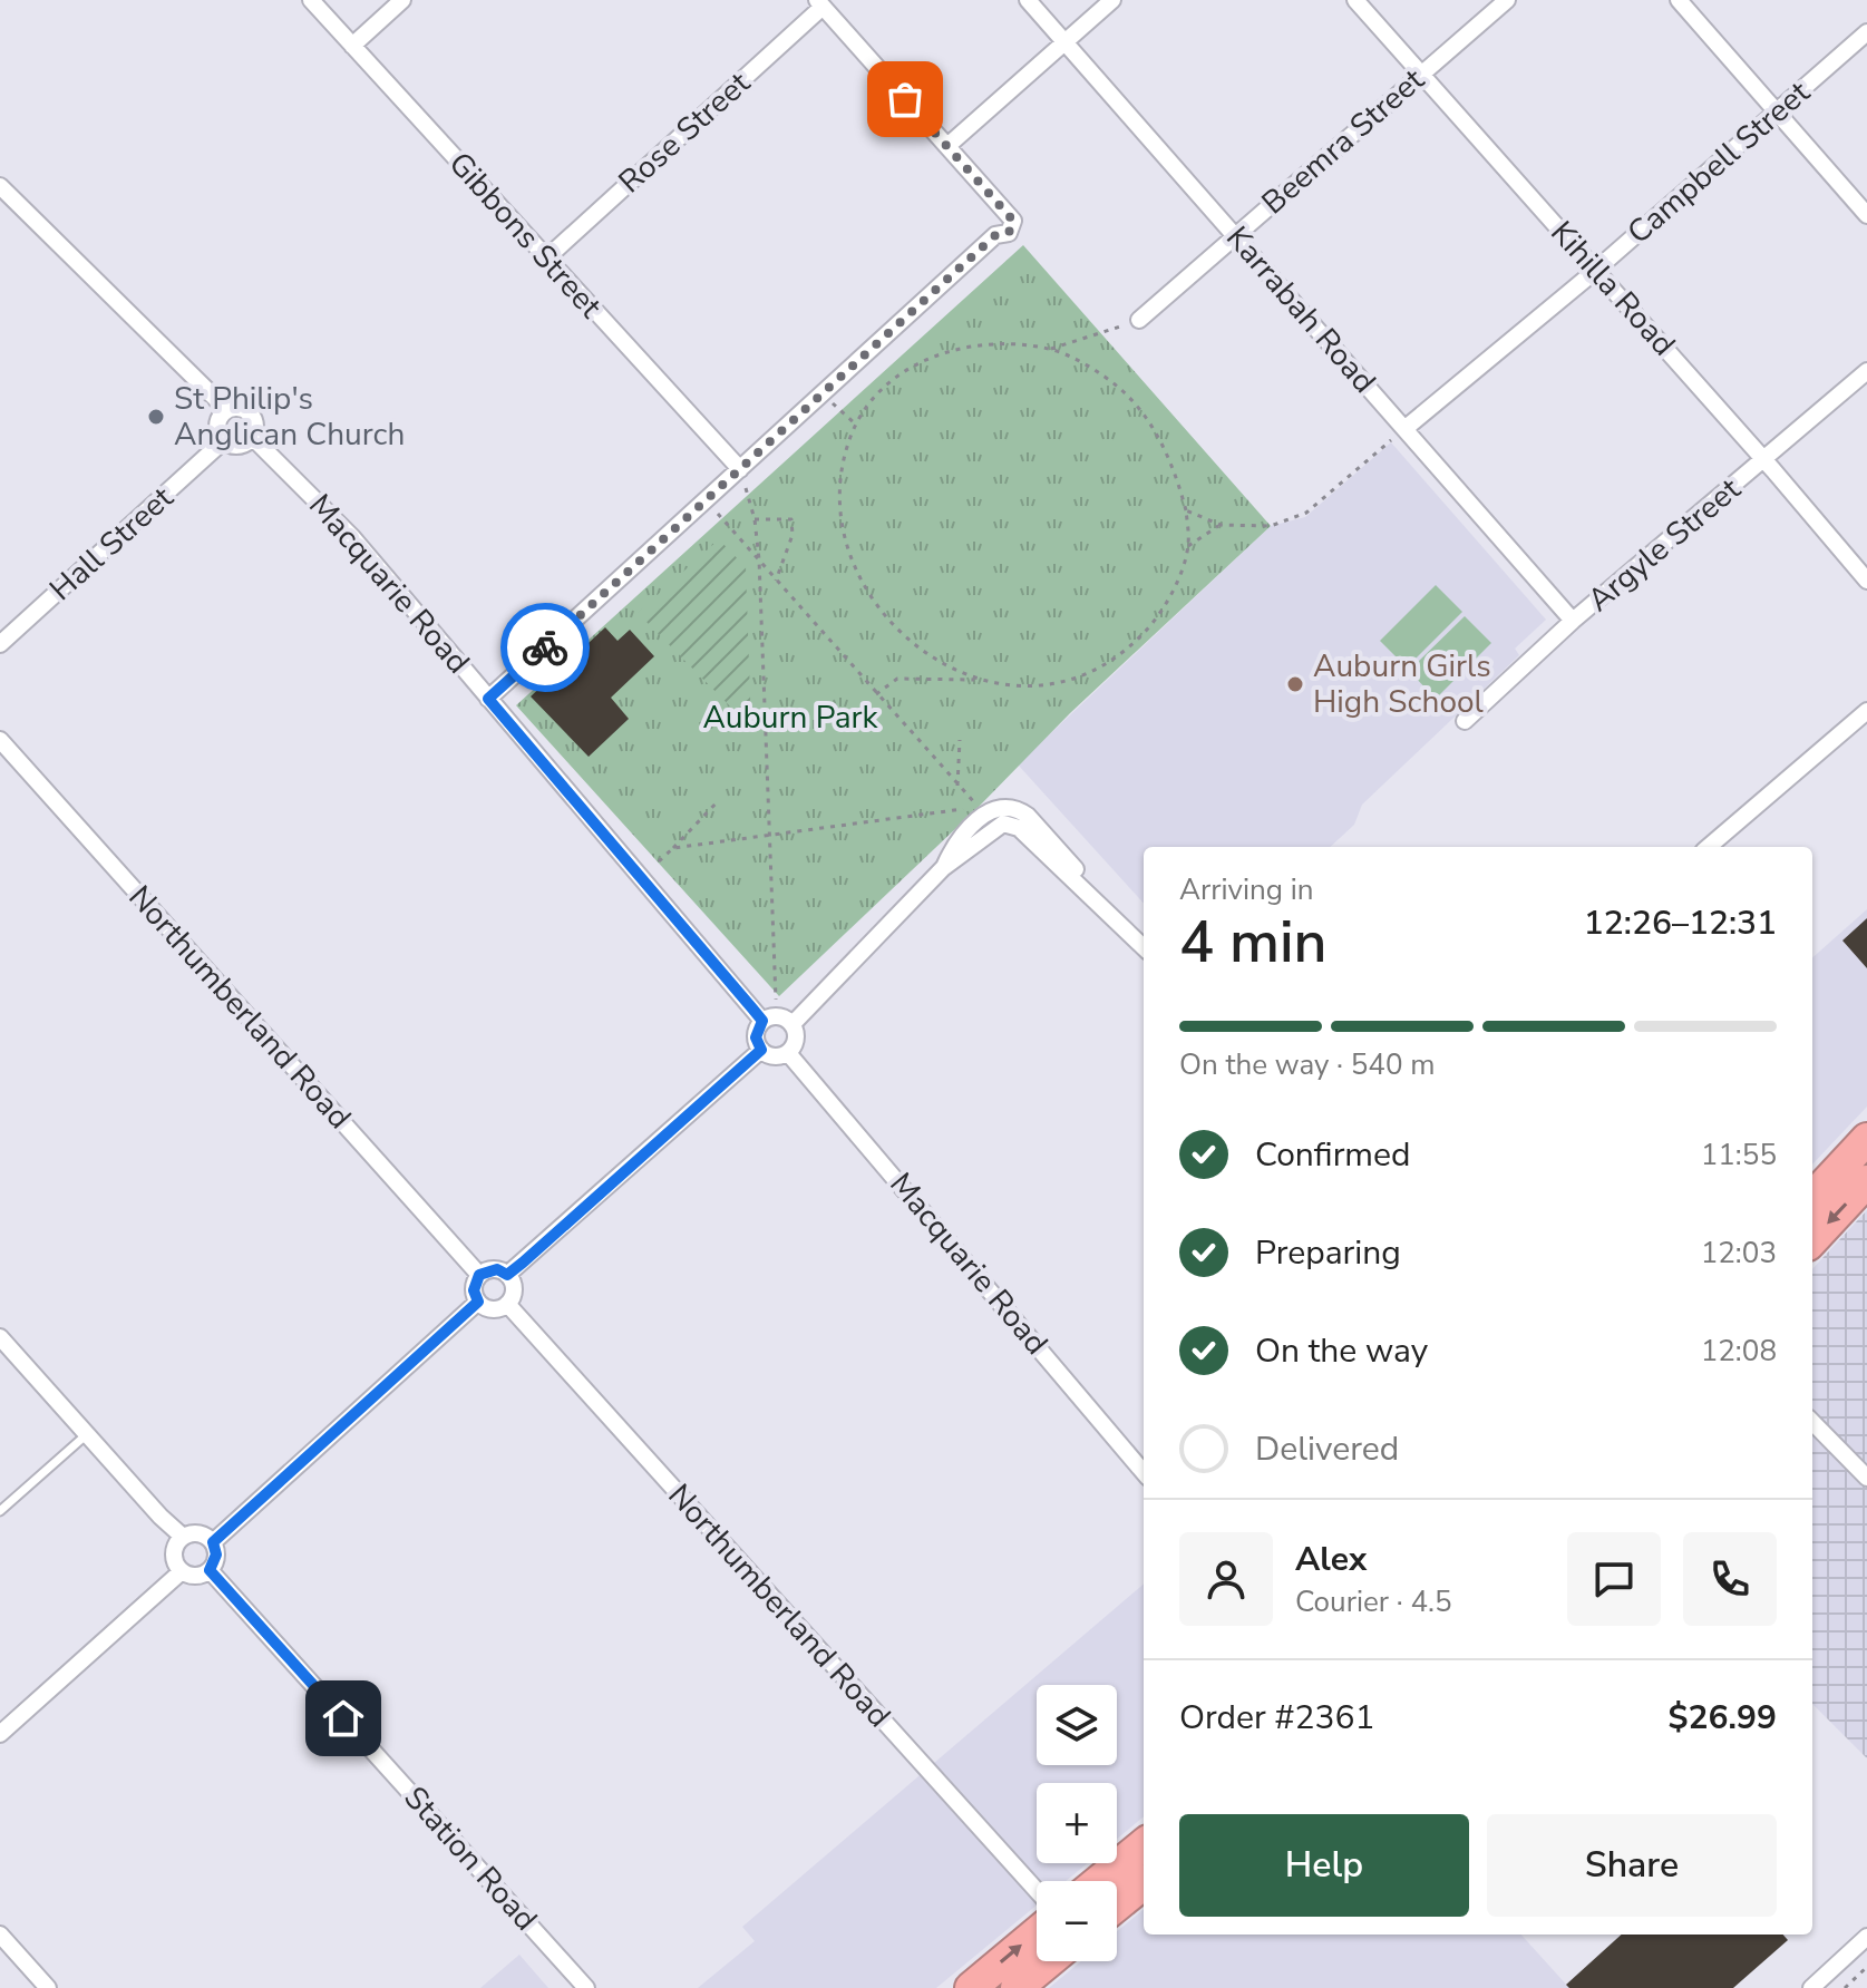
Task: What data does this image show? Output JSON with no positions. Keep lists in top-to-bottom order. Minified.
{"streets":{"street":["Rose Street","Beemra Street","Campbell Street","Gibbons Street","Kihilla Road","Karrabah Road","Hall Street","Argyle Street","Macquarie Road","Northumberland Road","Station Road"]},"crossings":[["Rose Street","Gibbons Street"],["Beemra Street","Kihilla Road"],["Beemra Street","Karrabah Road"],["Campbell Street","Kihilla Road"],["Campbell Street","Karrabah Road"],["Kihilla Road","Argyle Street"],["Karrabah Road","Argyle Street"],["Hall Street","Macquarie Road"]],"parks":["Auburn Park"],"places":["St Philip's Anglican Church","Auburn Girls High School"],"page":{"heading":["4 min","Arriving in","12:26–12:31"],"panel":["Alex","Courier · 4.5","Order #2361","$26.99"],"bar":"On the way · 540 m","list":[["Confirmed","11:55"],["Preparing","12:03"],["On the way","12:08"],"Delivered"],"map_buttons":["+","−"],"buttons":["Help","Share"]}}
